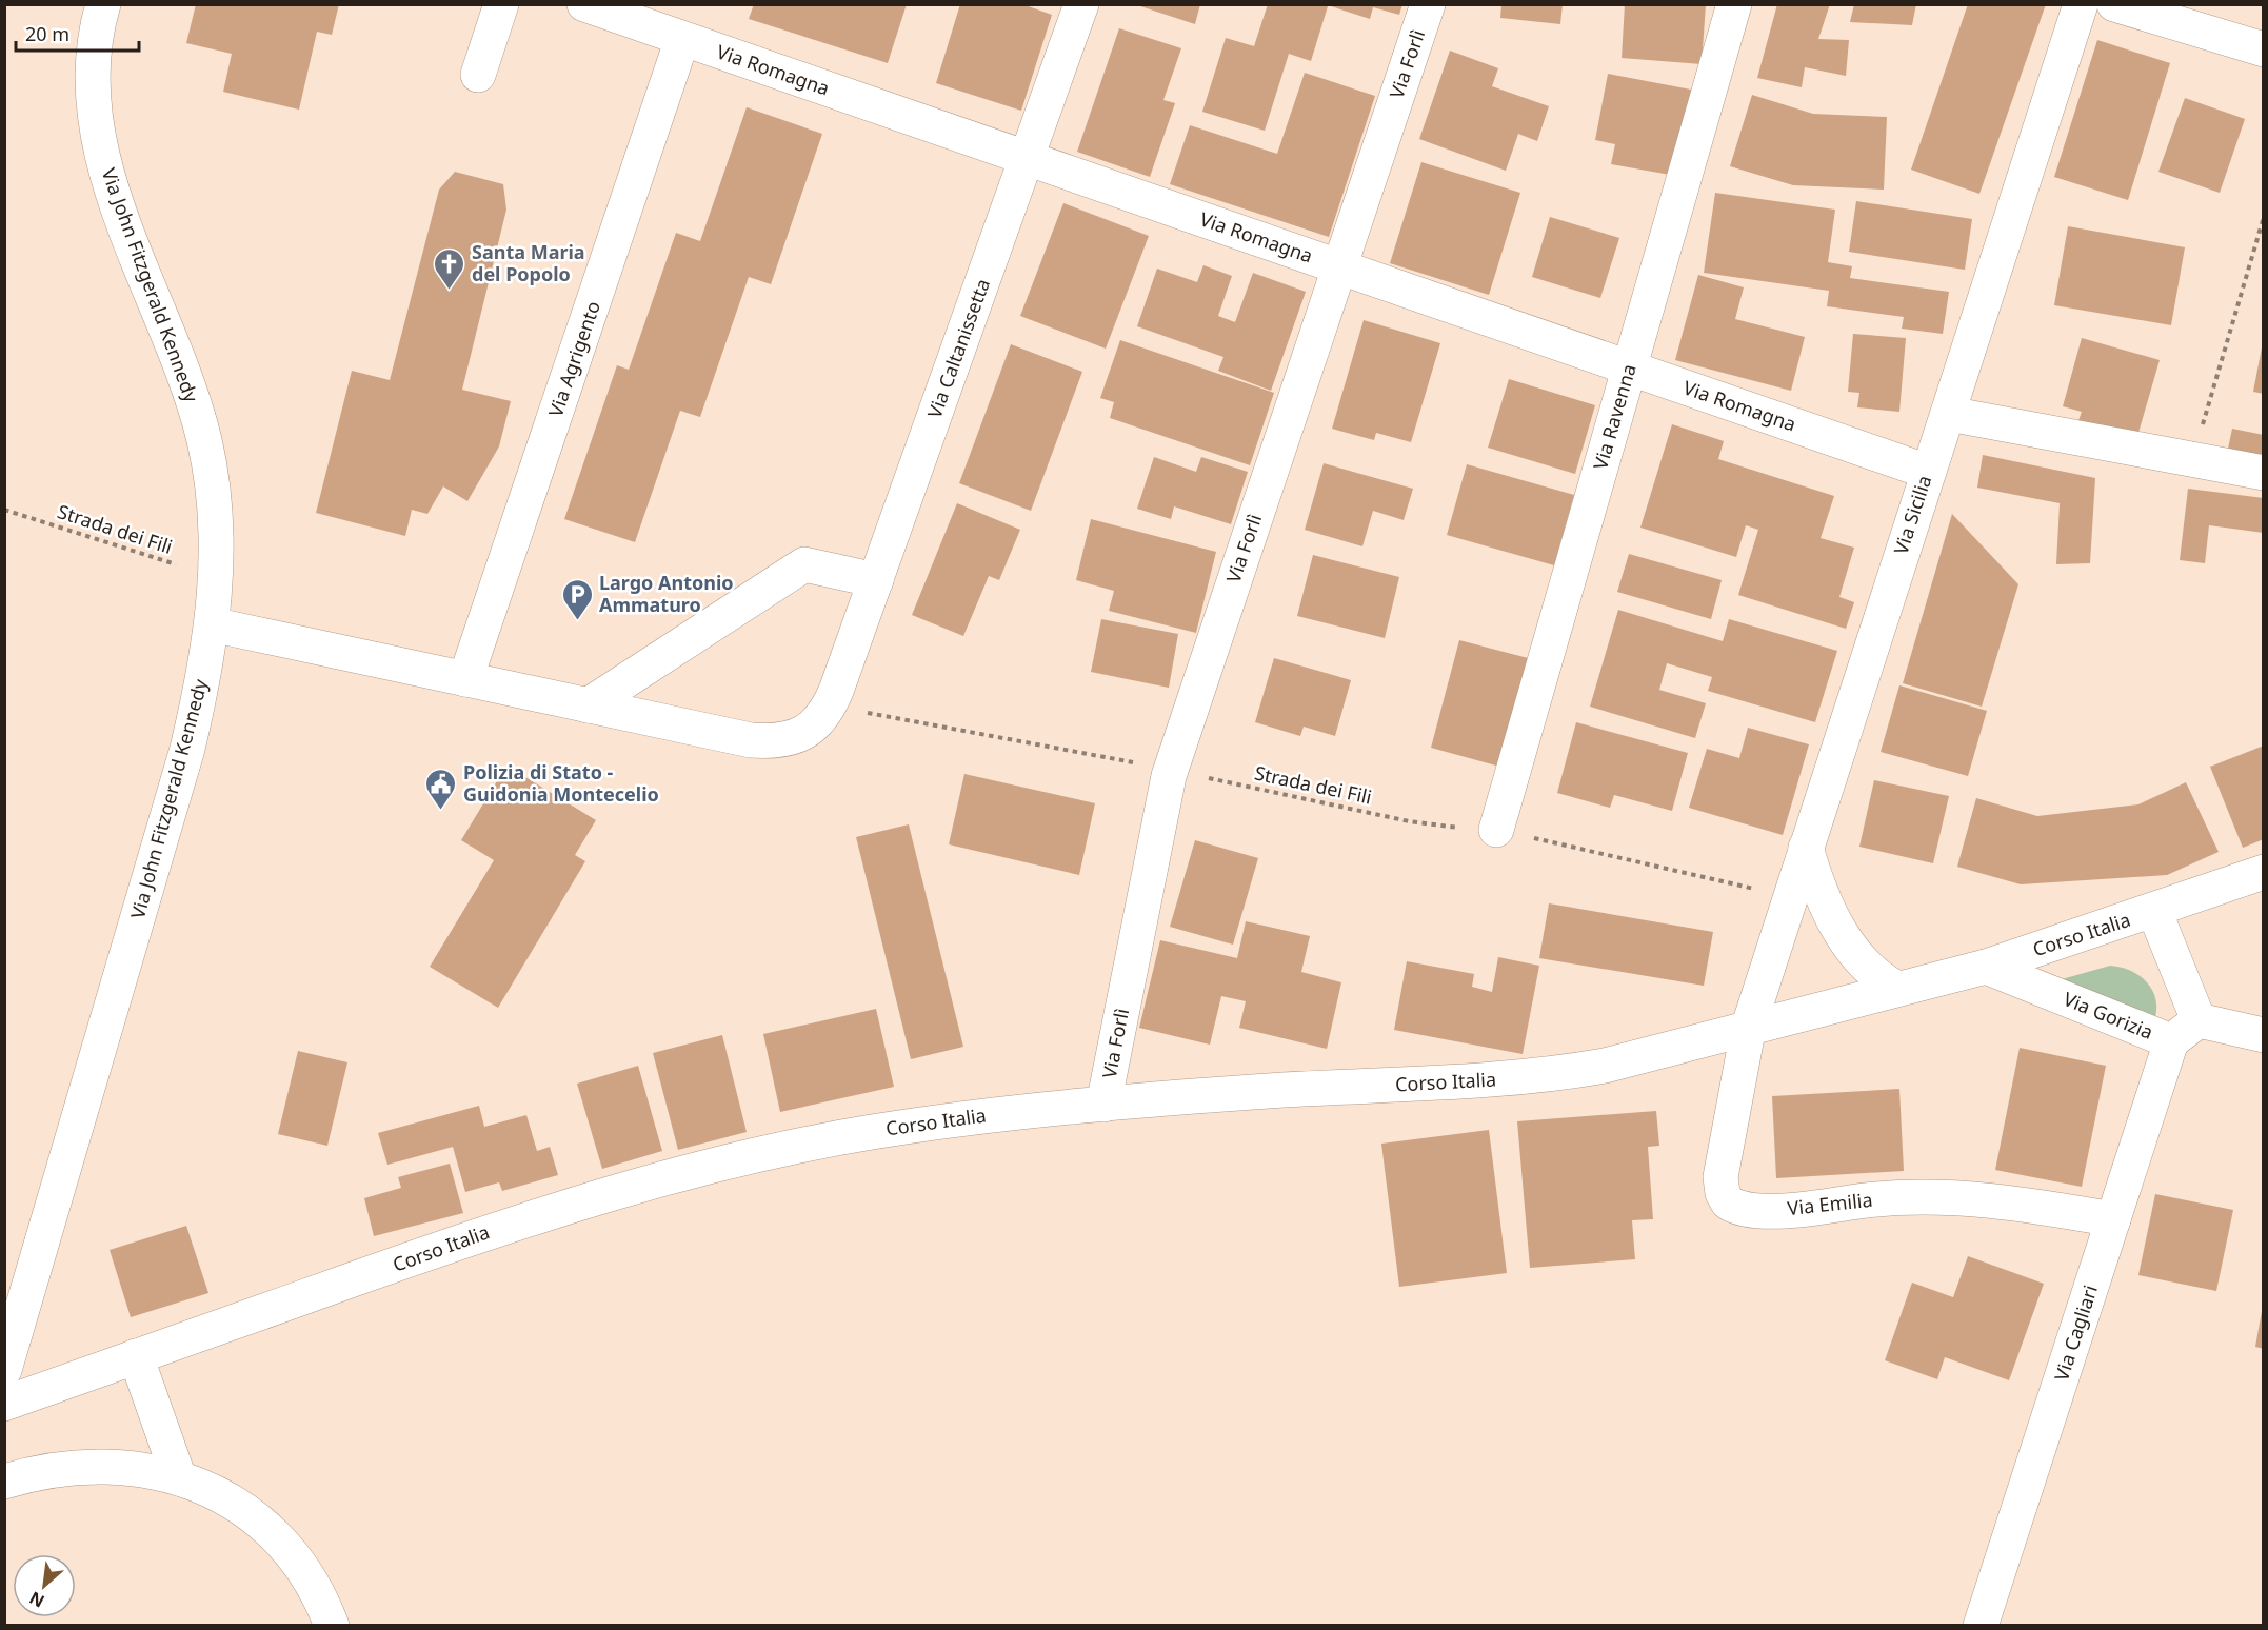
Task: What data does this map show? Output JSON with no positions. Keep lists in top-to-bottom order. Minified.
{"streets":{"street":["Via Forlì","Via Romagna","Via John Fitzgerald Kennedy","Via Caltanissetta","Via Agrigento","Via Ravenna","Via Sicilia","Corso Italia","Via Gorizia","Via Emilia","Via Cagliari"],"path":["Strada dei Fili"]},"crossings":[["Via Forlì","Via Romagna"],["Via Forlì","Strada dei Fili"],["Via Forlì","Corso Italia"],["Via Romagna","Via Caltanissetta"],["Via Romagna","Via Agrigento"],["Via Romagna","Via Ravenna"],["Via Romagna","Via Sicilia"],["Via John Fitzgerald Kennedy","Strada dei Fili"],["Via Caltanissetta","Strada dei Fili"],["Via Ravenna","Strada dei Fili"],["Via Sicilia","Strada dei Fili"],["Via Sicilia","Corso Italia"],["Via Sicilia","Via Emilia"],["Corso Italia","Via Gorizia"],["Corso Italia","Via Emilia"],["Via Gorizia","Via Cagliari"],["Via Emilia","Via Cagliari"]],"places":{"church":["Santa Maria del Popolo"],"parking":["Largo Antonio Ammaturo"],"public building":["Polizia di Stato - Guidonia Montecelio"]},"scale_bar":"20 m","north":"bottom left"}
